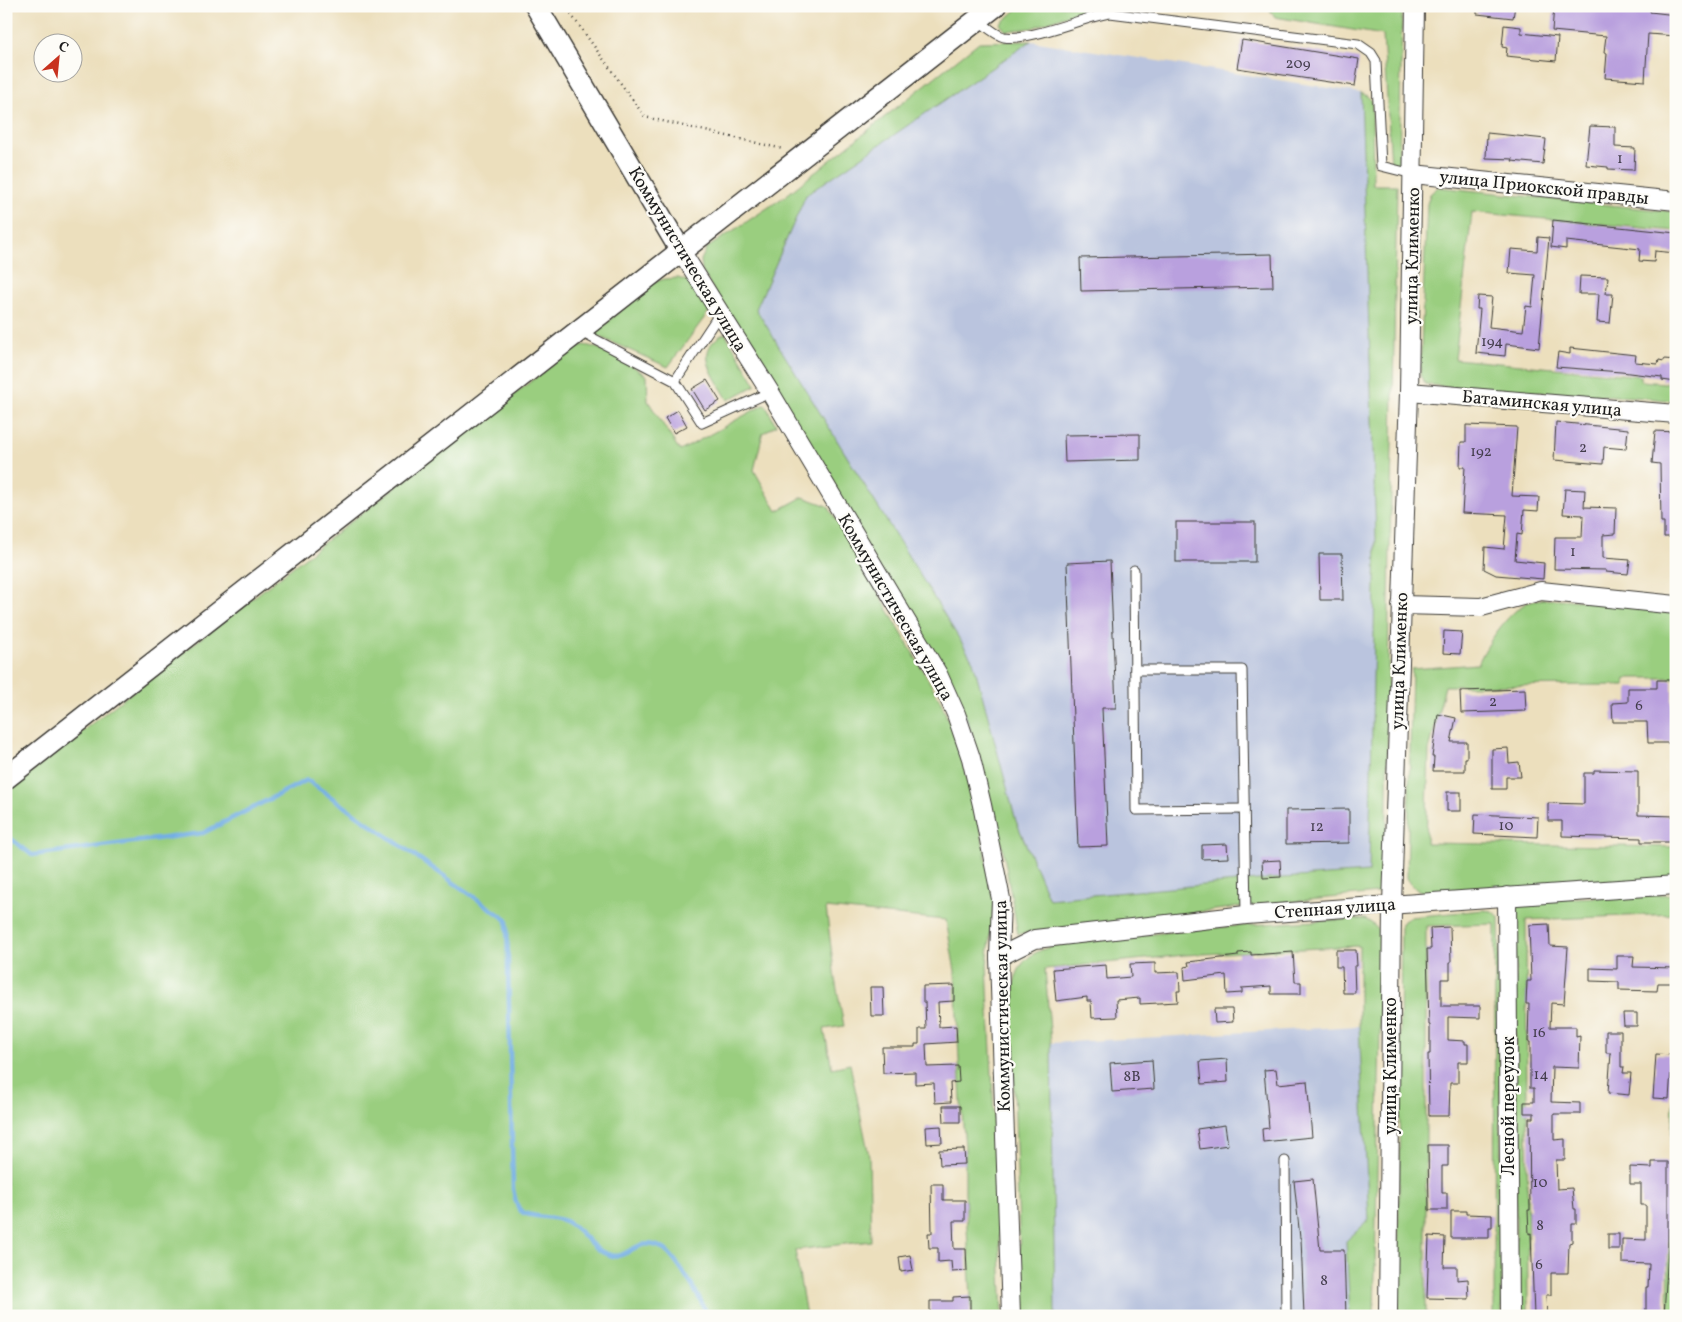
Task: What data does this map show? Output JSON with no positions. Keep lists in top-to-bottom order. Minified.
{"streets":{"street":["улица Приокской правды","улица Клименко","Коммунистическая улица","Батаминская улица","Степная улица","Лесной переулок"]},"crossings":[["улица Приокской правды","улица Клименко"],["улица Клименко","Батаминская улица"],["улица Клименко","Степная улица"],["Коммунистическая улица","Степная улица"],["Степная улица","Лесной переулок"]],"house_numbers":["209","1","194","2","192","1","2","6","10","12","16","14","8В","10","8","6","8"],"north":"top right"}
